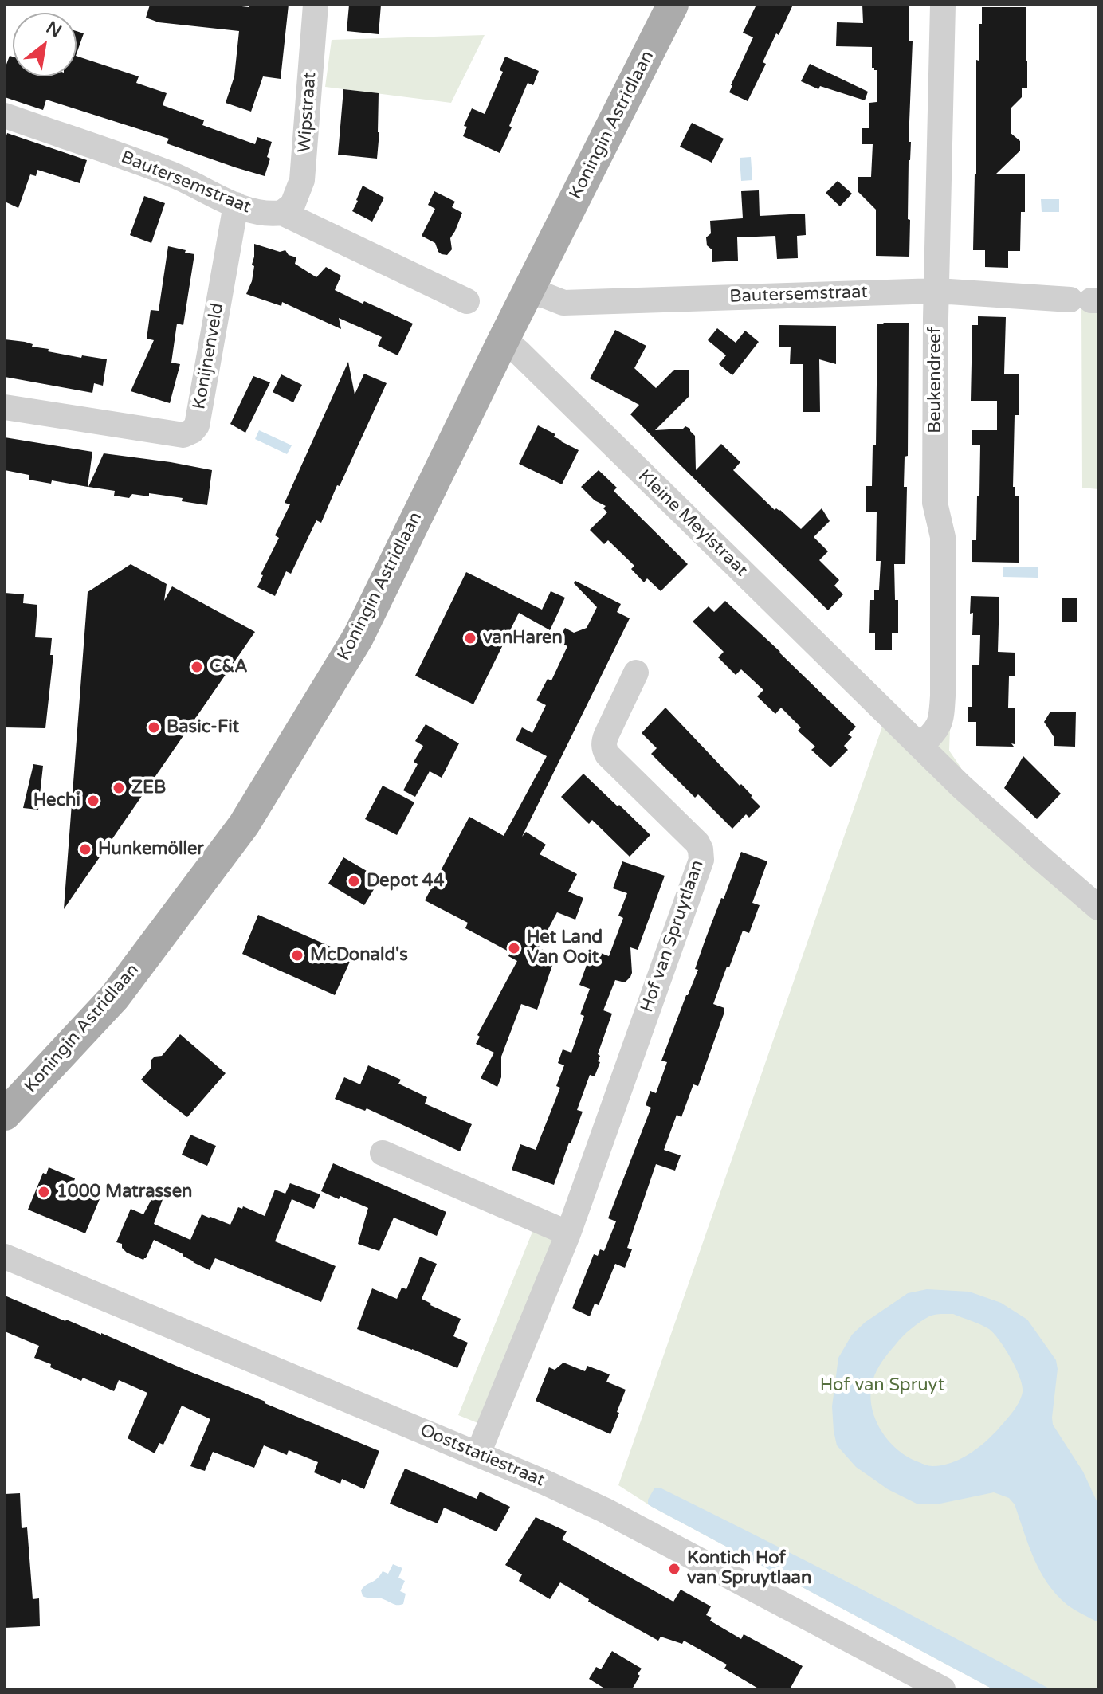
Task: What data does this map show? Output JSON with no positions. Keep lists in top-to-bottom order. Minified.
{"streets":{"main road":["Koningin Astridlaan"],"street":["Wipstraat","Bautersemstraat","Konijnenveld","Beukendreef","Kleine Meylstraat","Hof van Spruytlaan","Ooststatiestraat"]},"crossings":[["Wipstraat","Bautersemstraat"],["Koningin Astridlaan","Bautersemstraat"],["Koningin Astridlaan","Kleine Meylstraat"],["Bautersemstraat","Konijnenveld"],["Bautersemstraat","Beukendreef"],["Beukendreef","Kleine Meylstraat"],["Hof van Spruytlaan","Ooststatiestraat"]],"parks":["Hof van Spruyt"],"places":["vanHaren","C&A","Basic-Fit","ZEB","Hechi","Hunkemöller","Depot 44","Het Land Van Ooit","McDonald's","1000 Matrassen","Kontich Hof van Spruytlaan"],"north":"top right"}
